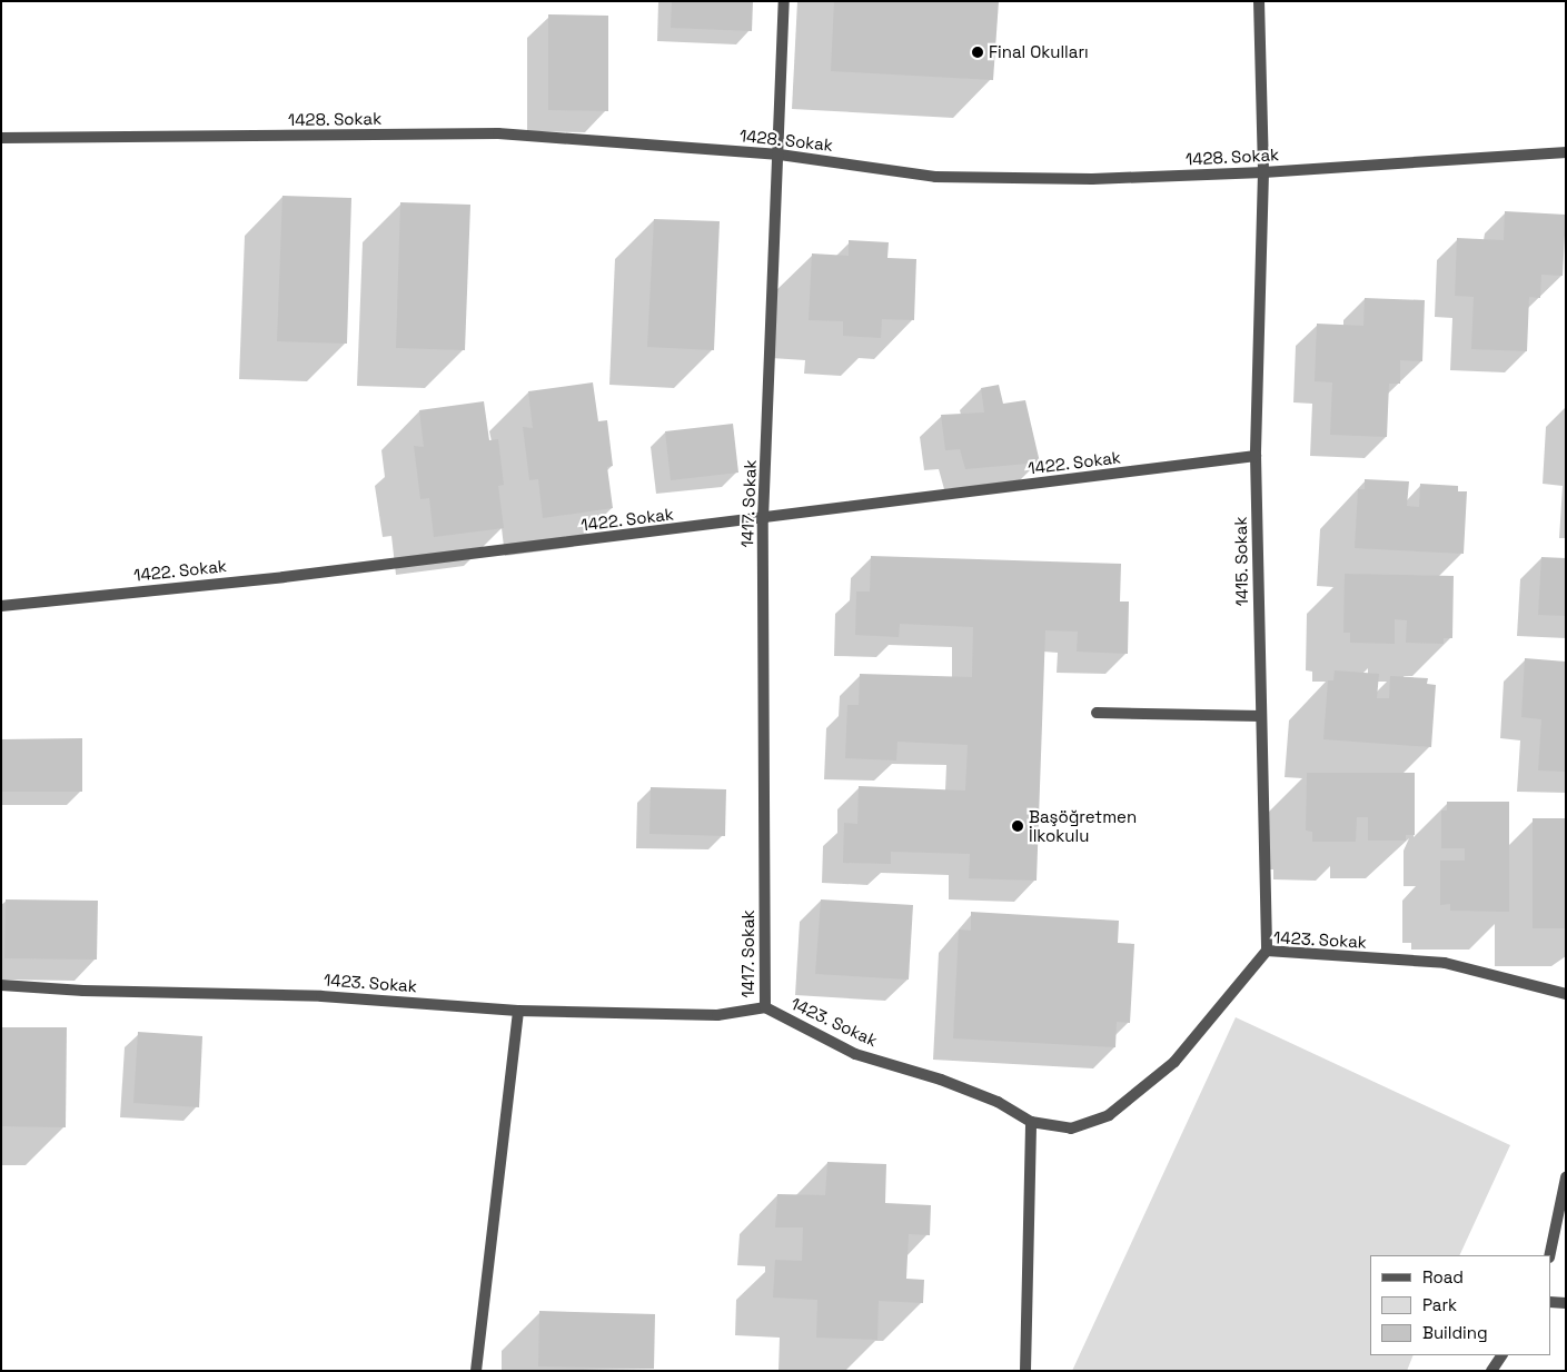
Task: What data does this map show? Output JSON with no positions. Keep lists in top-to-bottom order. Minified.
{"streets":{"street":["1428. Sokak","1422. Sokak","1417. Sokak","1415. Sokak","1423. Sokak"]},"crossings":[["1428. Sokak","1417. Sokak"],["1428. Sokak","1415. Sokak"],["1422. Sokak","1417. Sokak"],["1422. Sokak","1415. Sokak"],["1417. Sokak","1423. Sokak"],["1415. Sokak","1423. Sokak"]],"places":["Final Okulları","Başöğretmen İlkokulu"],"legend":["Road","Park","Building"]}
